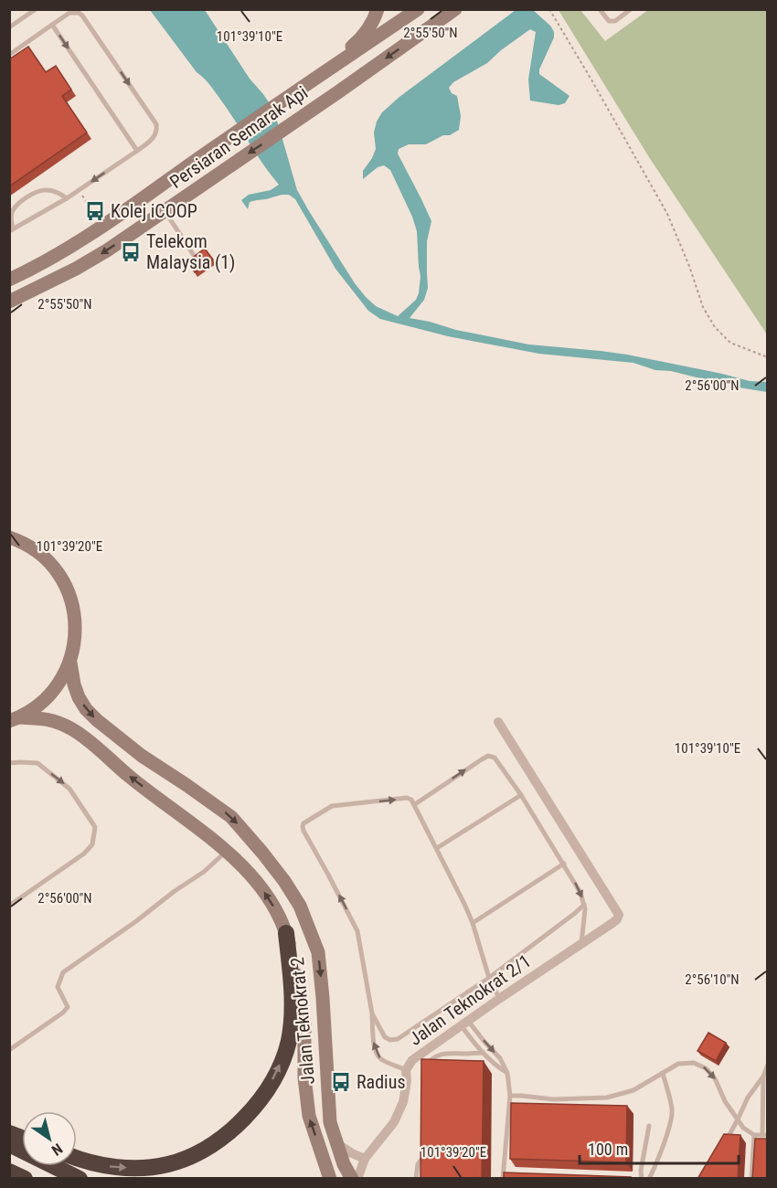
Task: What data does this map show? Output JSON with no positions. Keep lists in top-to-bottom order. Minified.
{"streets":{"main road":["Persiaran Semarak Api","Jalan Teknokrat 2"],"street":["Jalan Teknokrat 2/1"]},"places":{"bus stop":["Kolej iCOOP","Telekom Malaysia (1)","Radius"]},"scale_bar":"100 m","north":"bottom right","coordinates":["2°55'50\"N","101°39'10\"E","2°56'00\"N","101°39'20\"E","2°56'10\"N"]}
